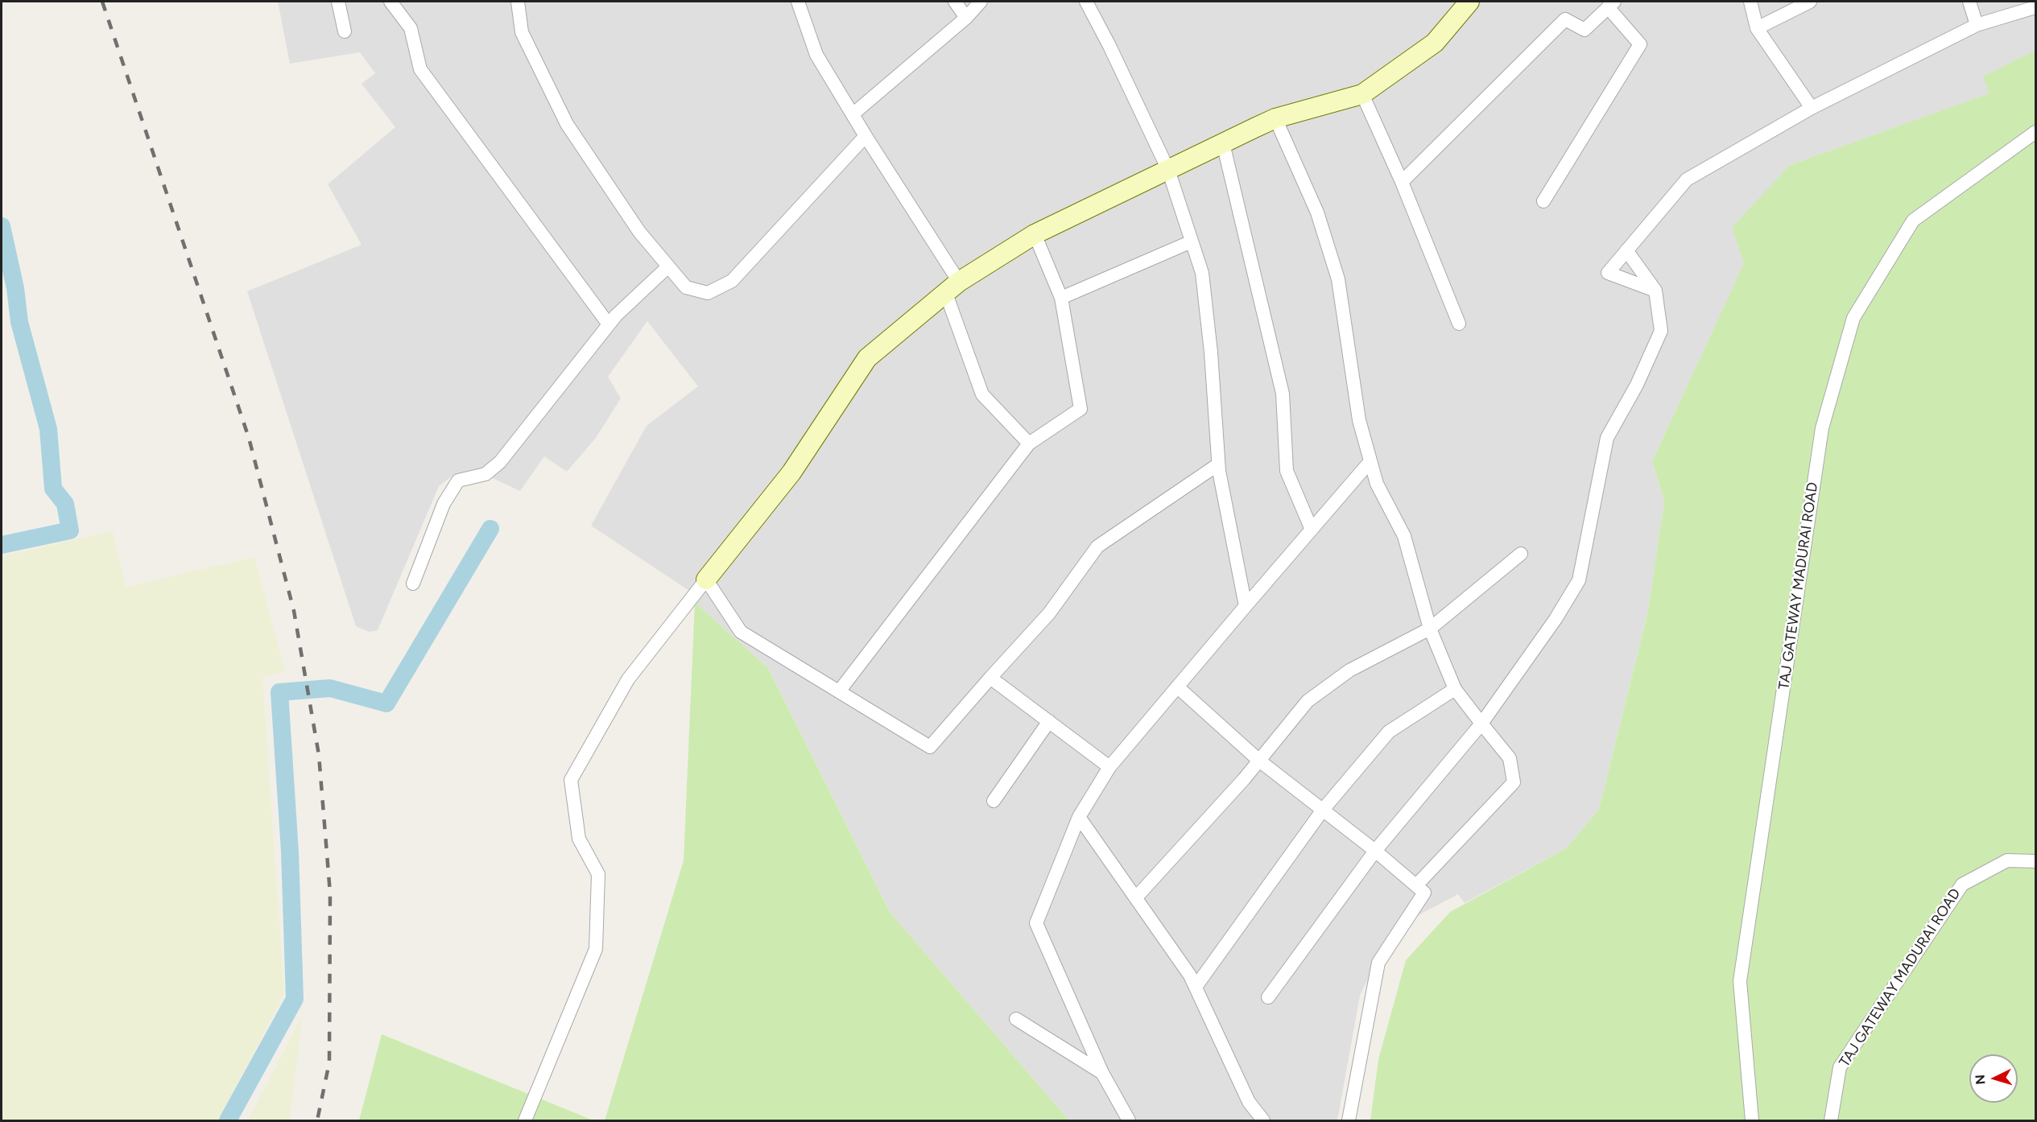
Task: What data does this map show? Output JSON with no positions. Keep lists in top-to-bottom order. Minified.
{"streets":{"street":["TAJ GATEWAY MADURAI ROAD"]},"north":"left"}
